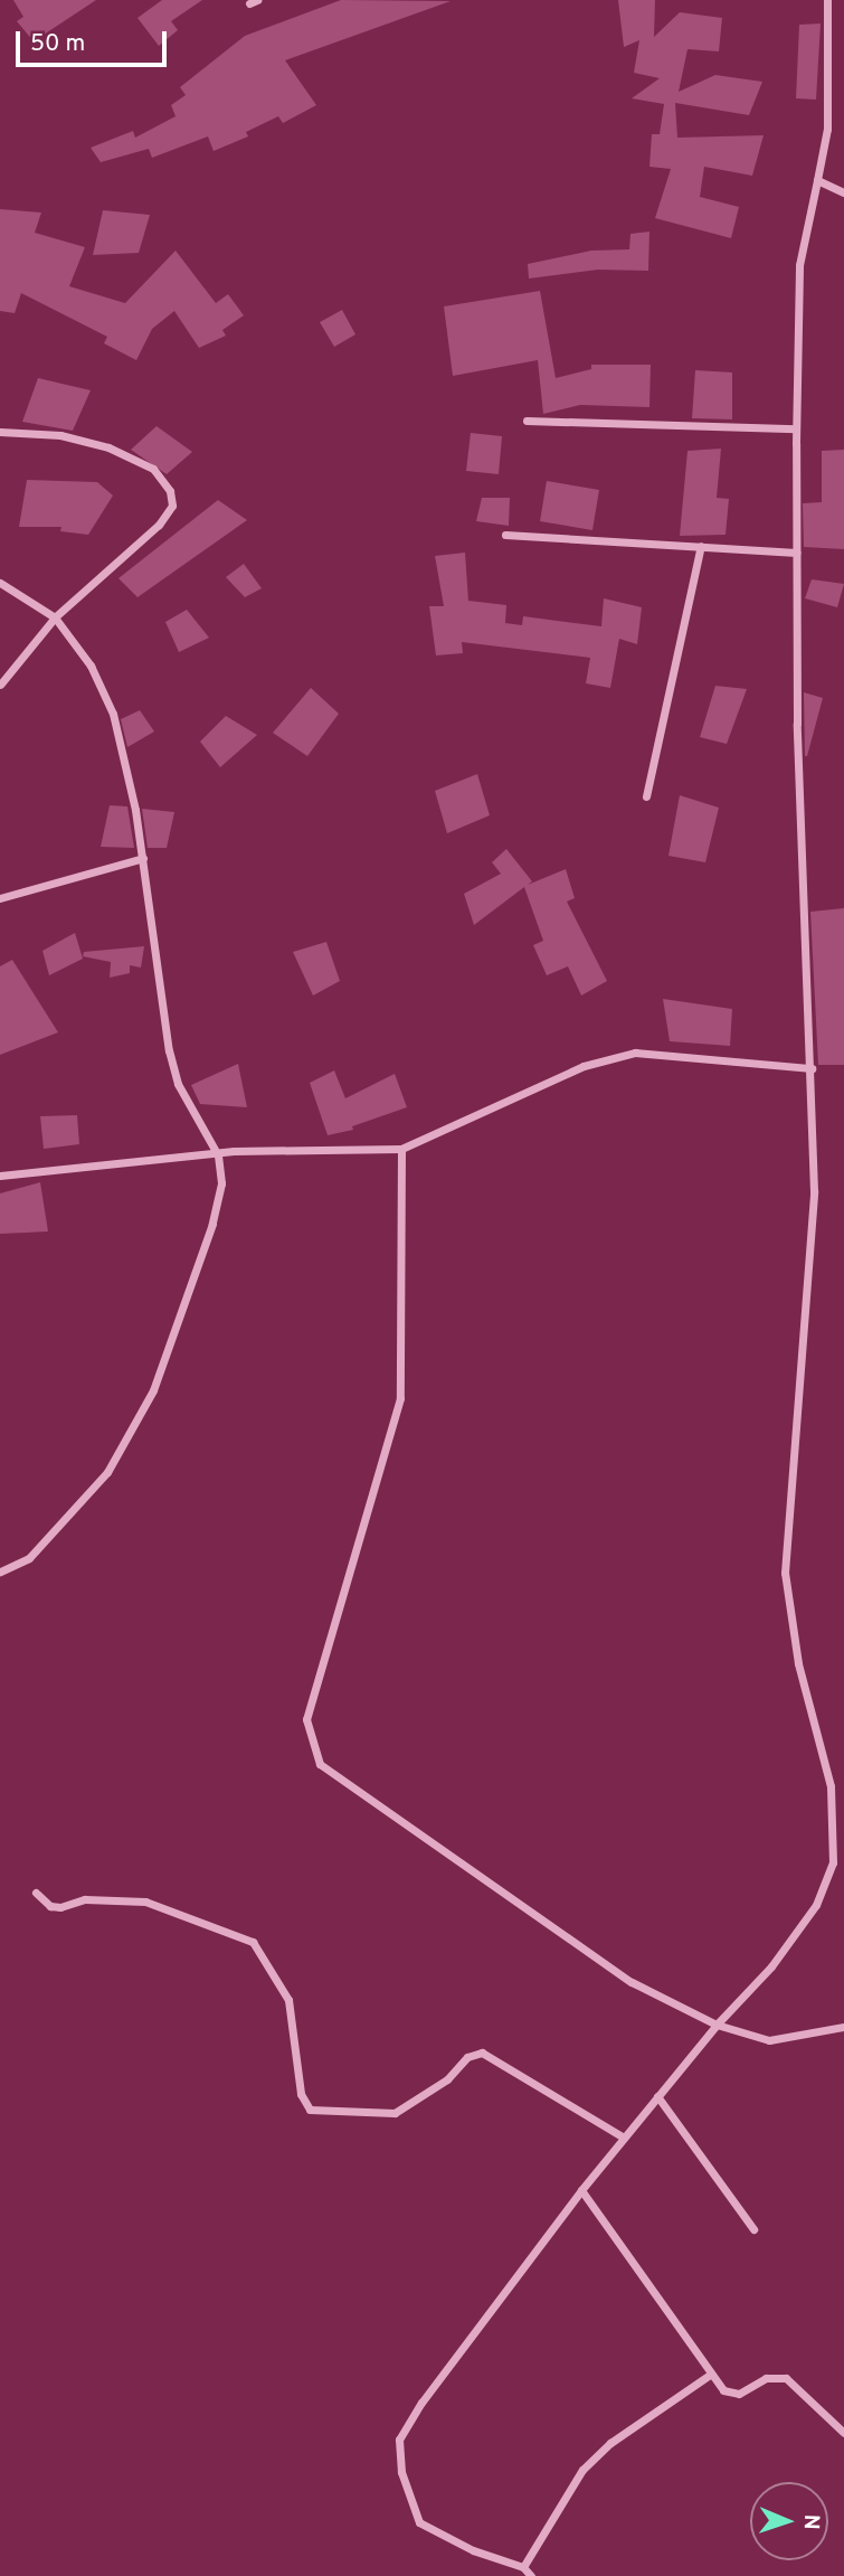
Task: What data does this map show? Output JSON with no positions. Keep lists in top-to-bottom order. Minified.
{"scale_bar":"50 m","north":"right"}
